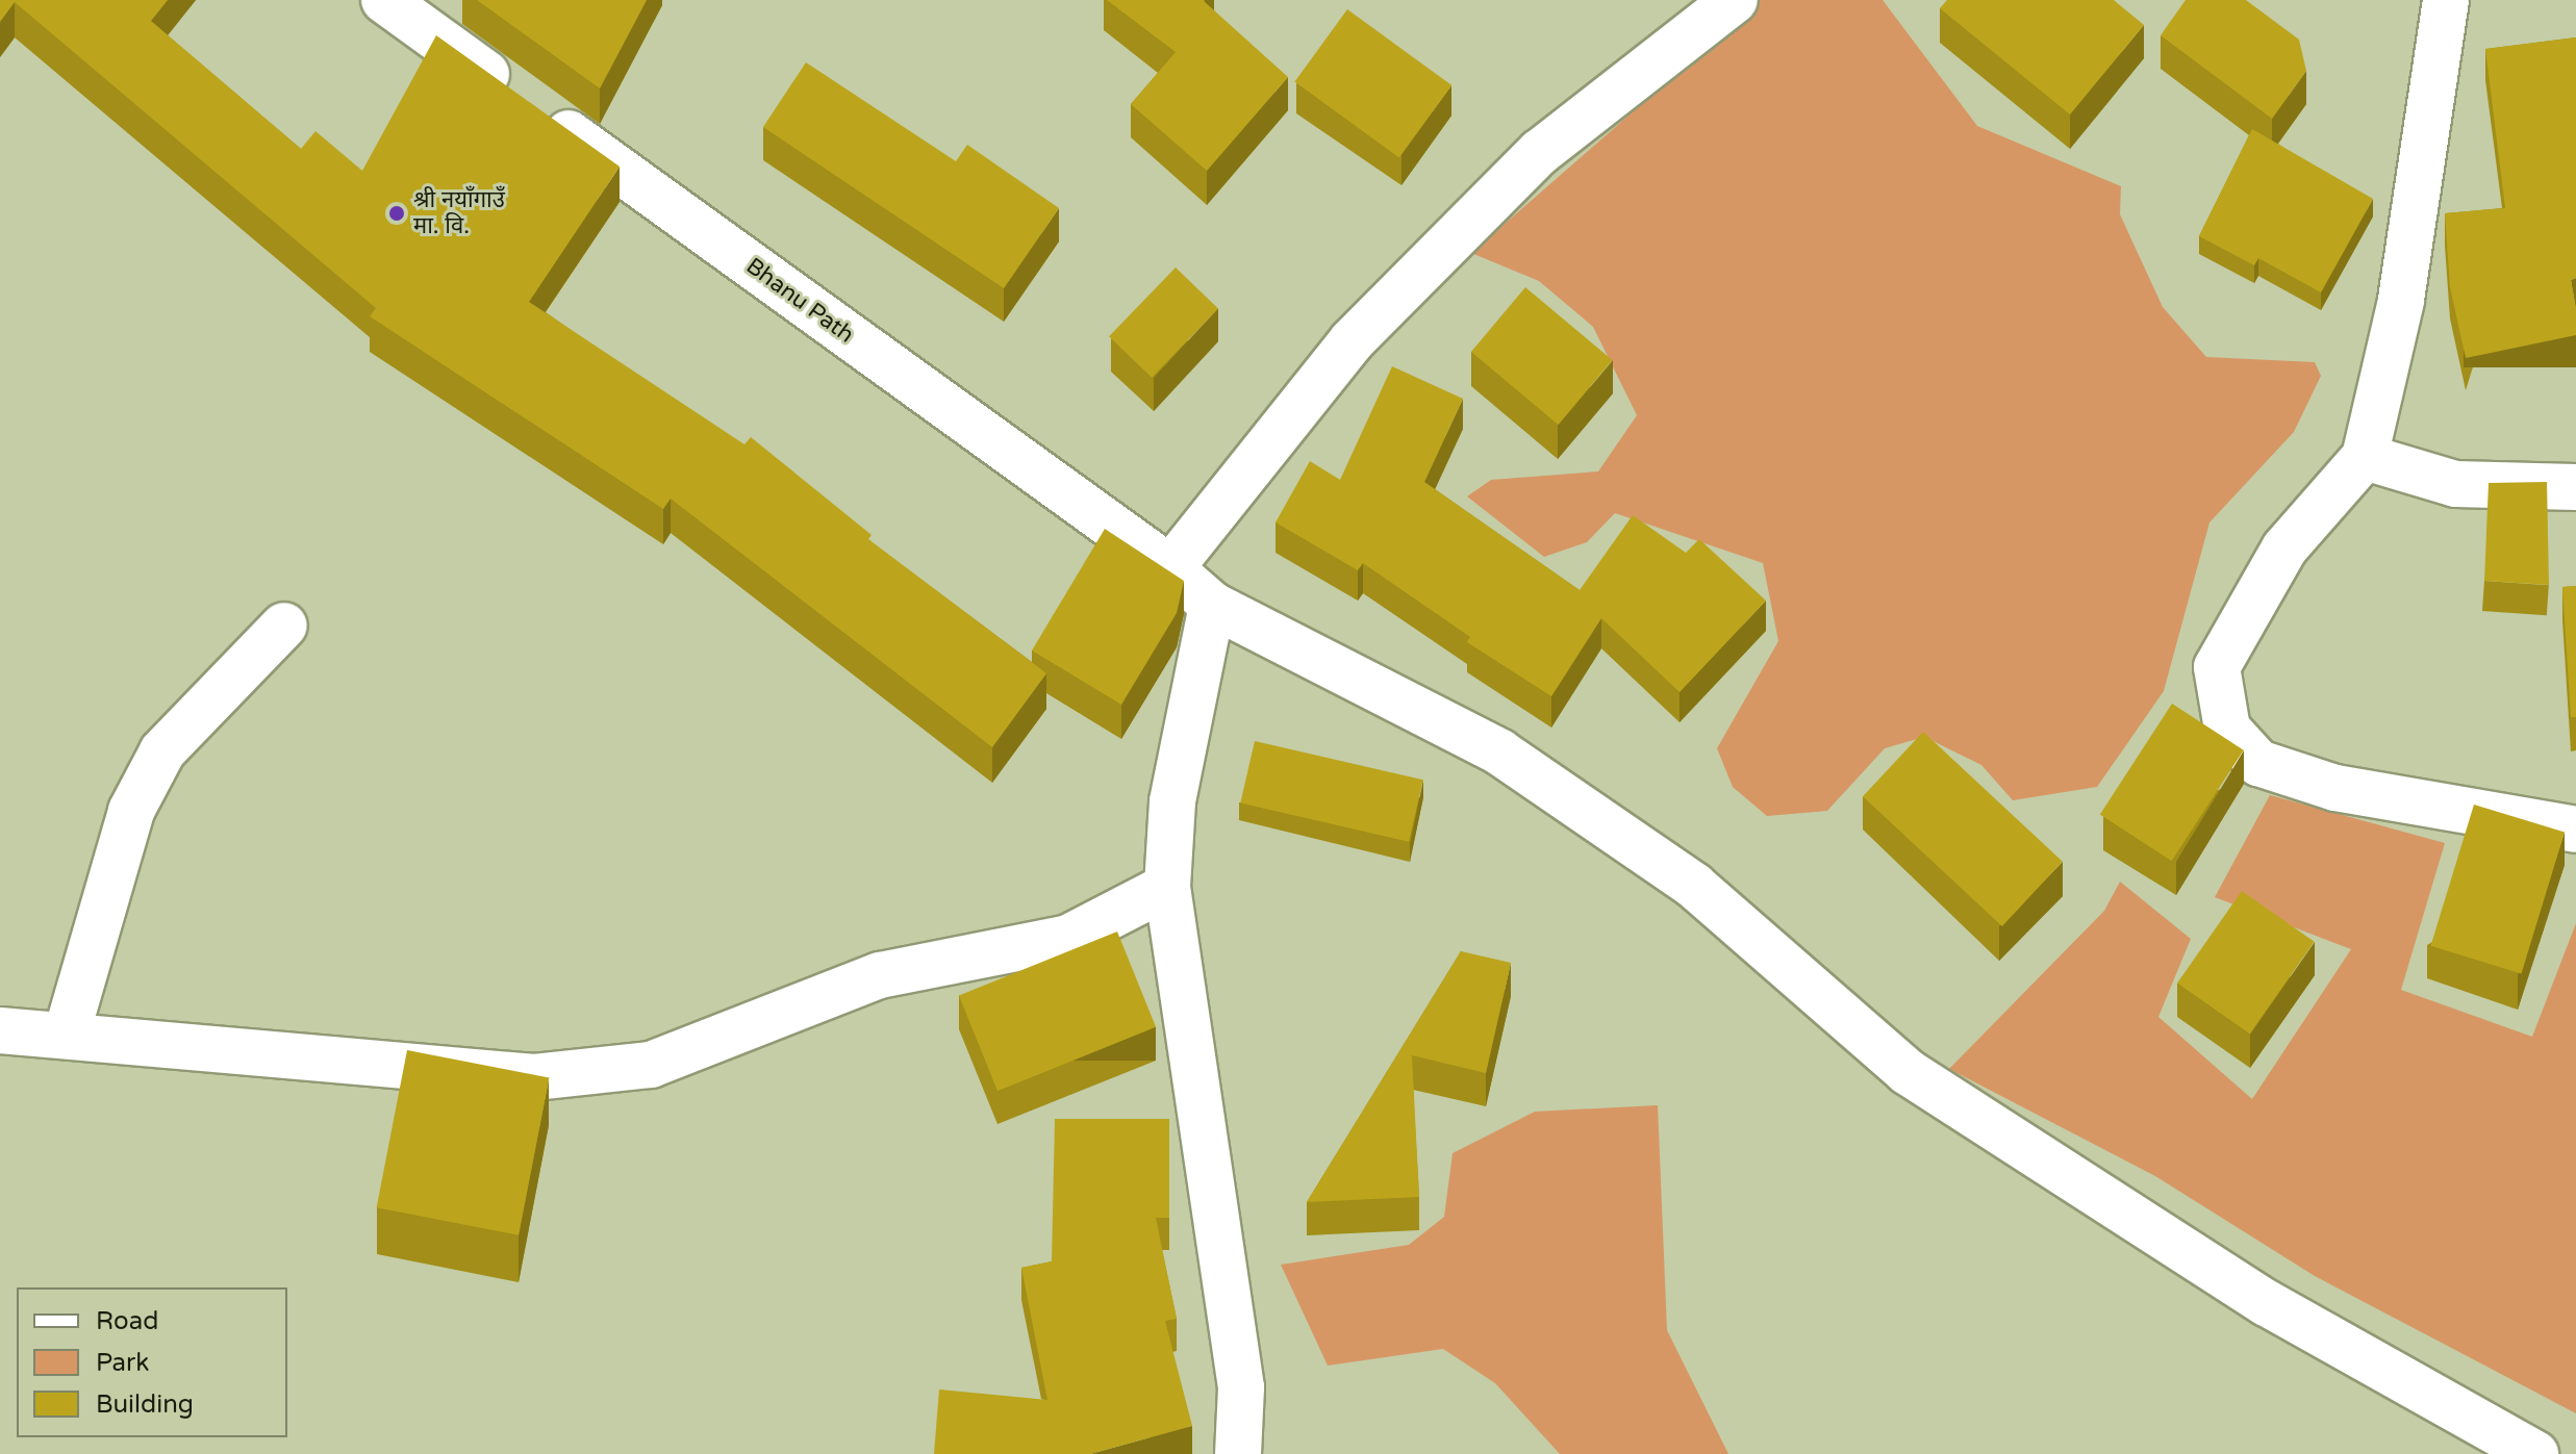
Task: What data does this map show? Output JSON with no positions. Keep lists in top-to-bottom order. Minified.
{"streets":{"street":["Bhanu Path"]},"places":["श्री नयाँगाउँ मा. वि."],"legend":["Road","Park","Building"]}
